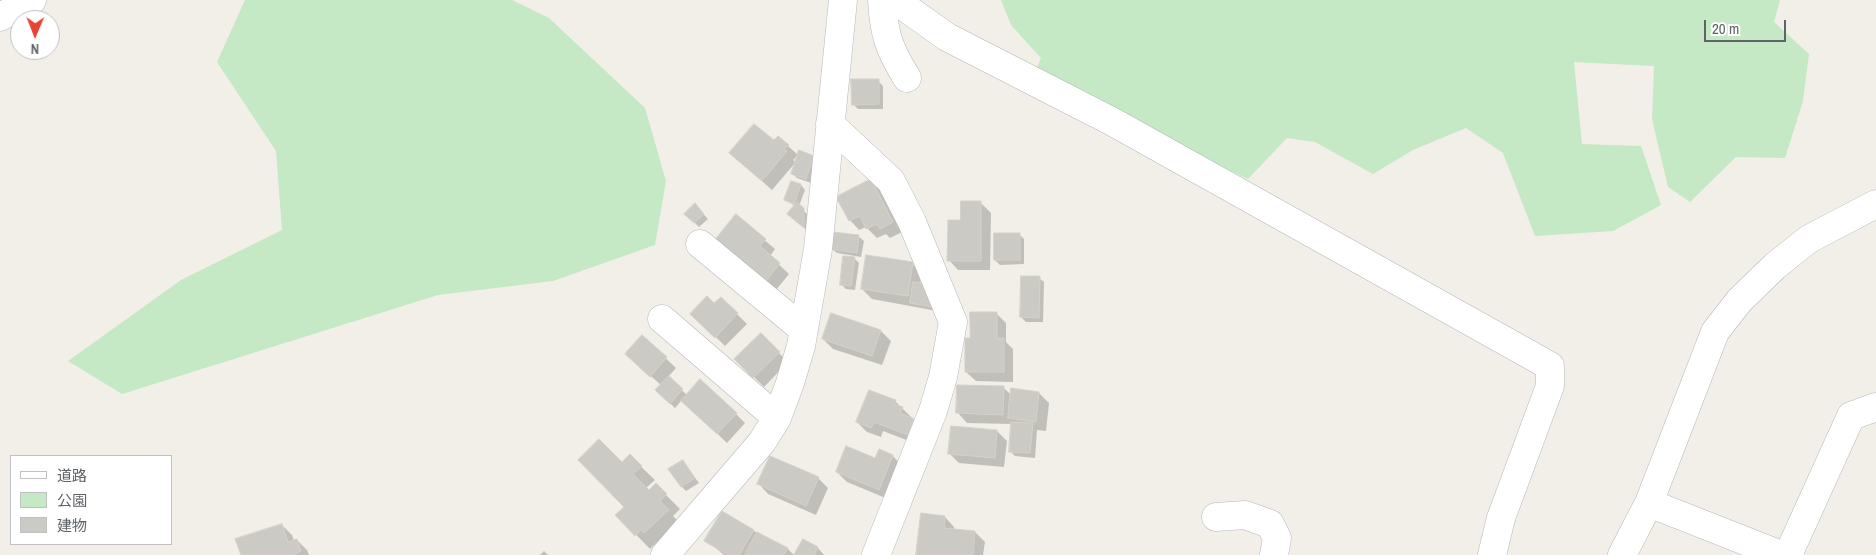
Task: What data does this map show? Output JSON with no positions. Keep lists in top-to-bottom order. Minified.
{"legend":["道路","公園","建物"],"scale_bar":"20 m","north":"bottom"}
